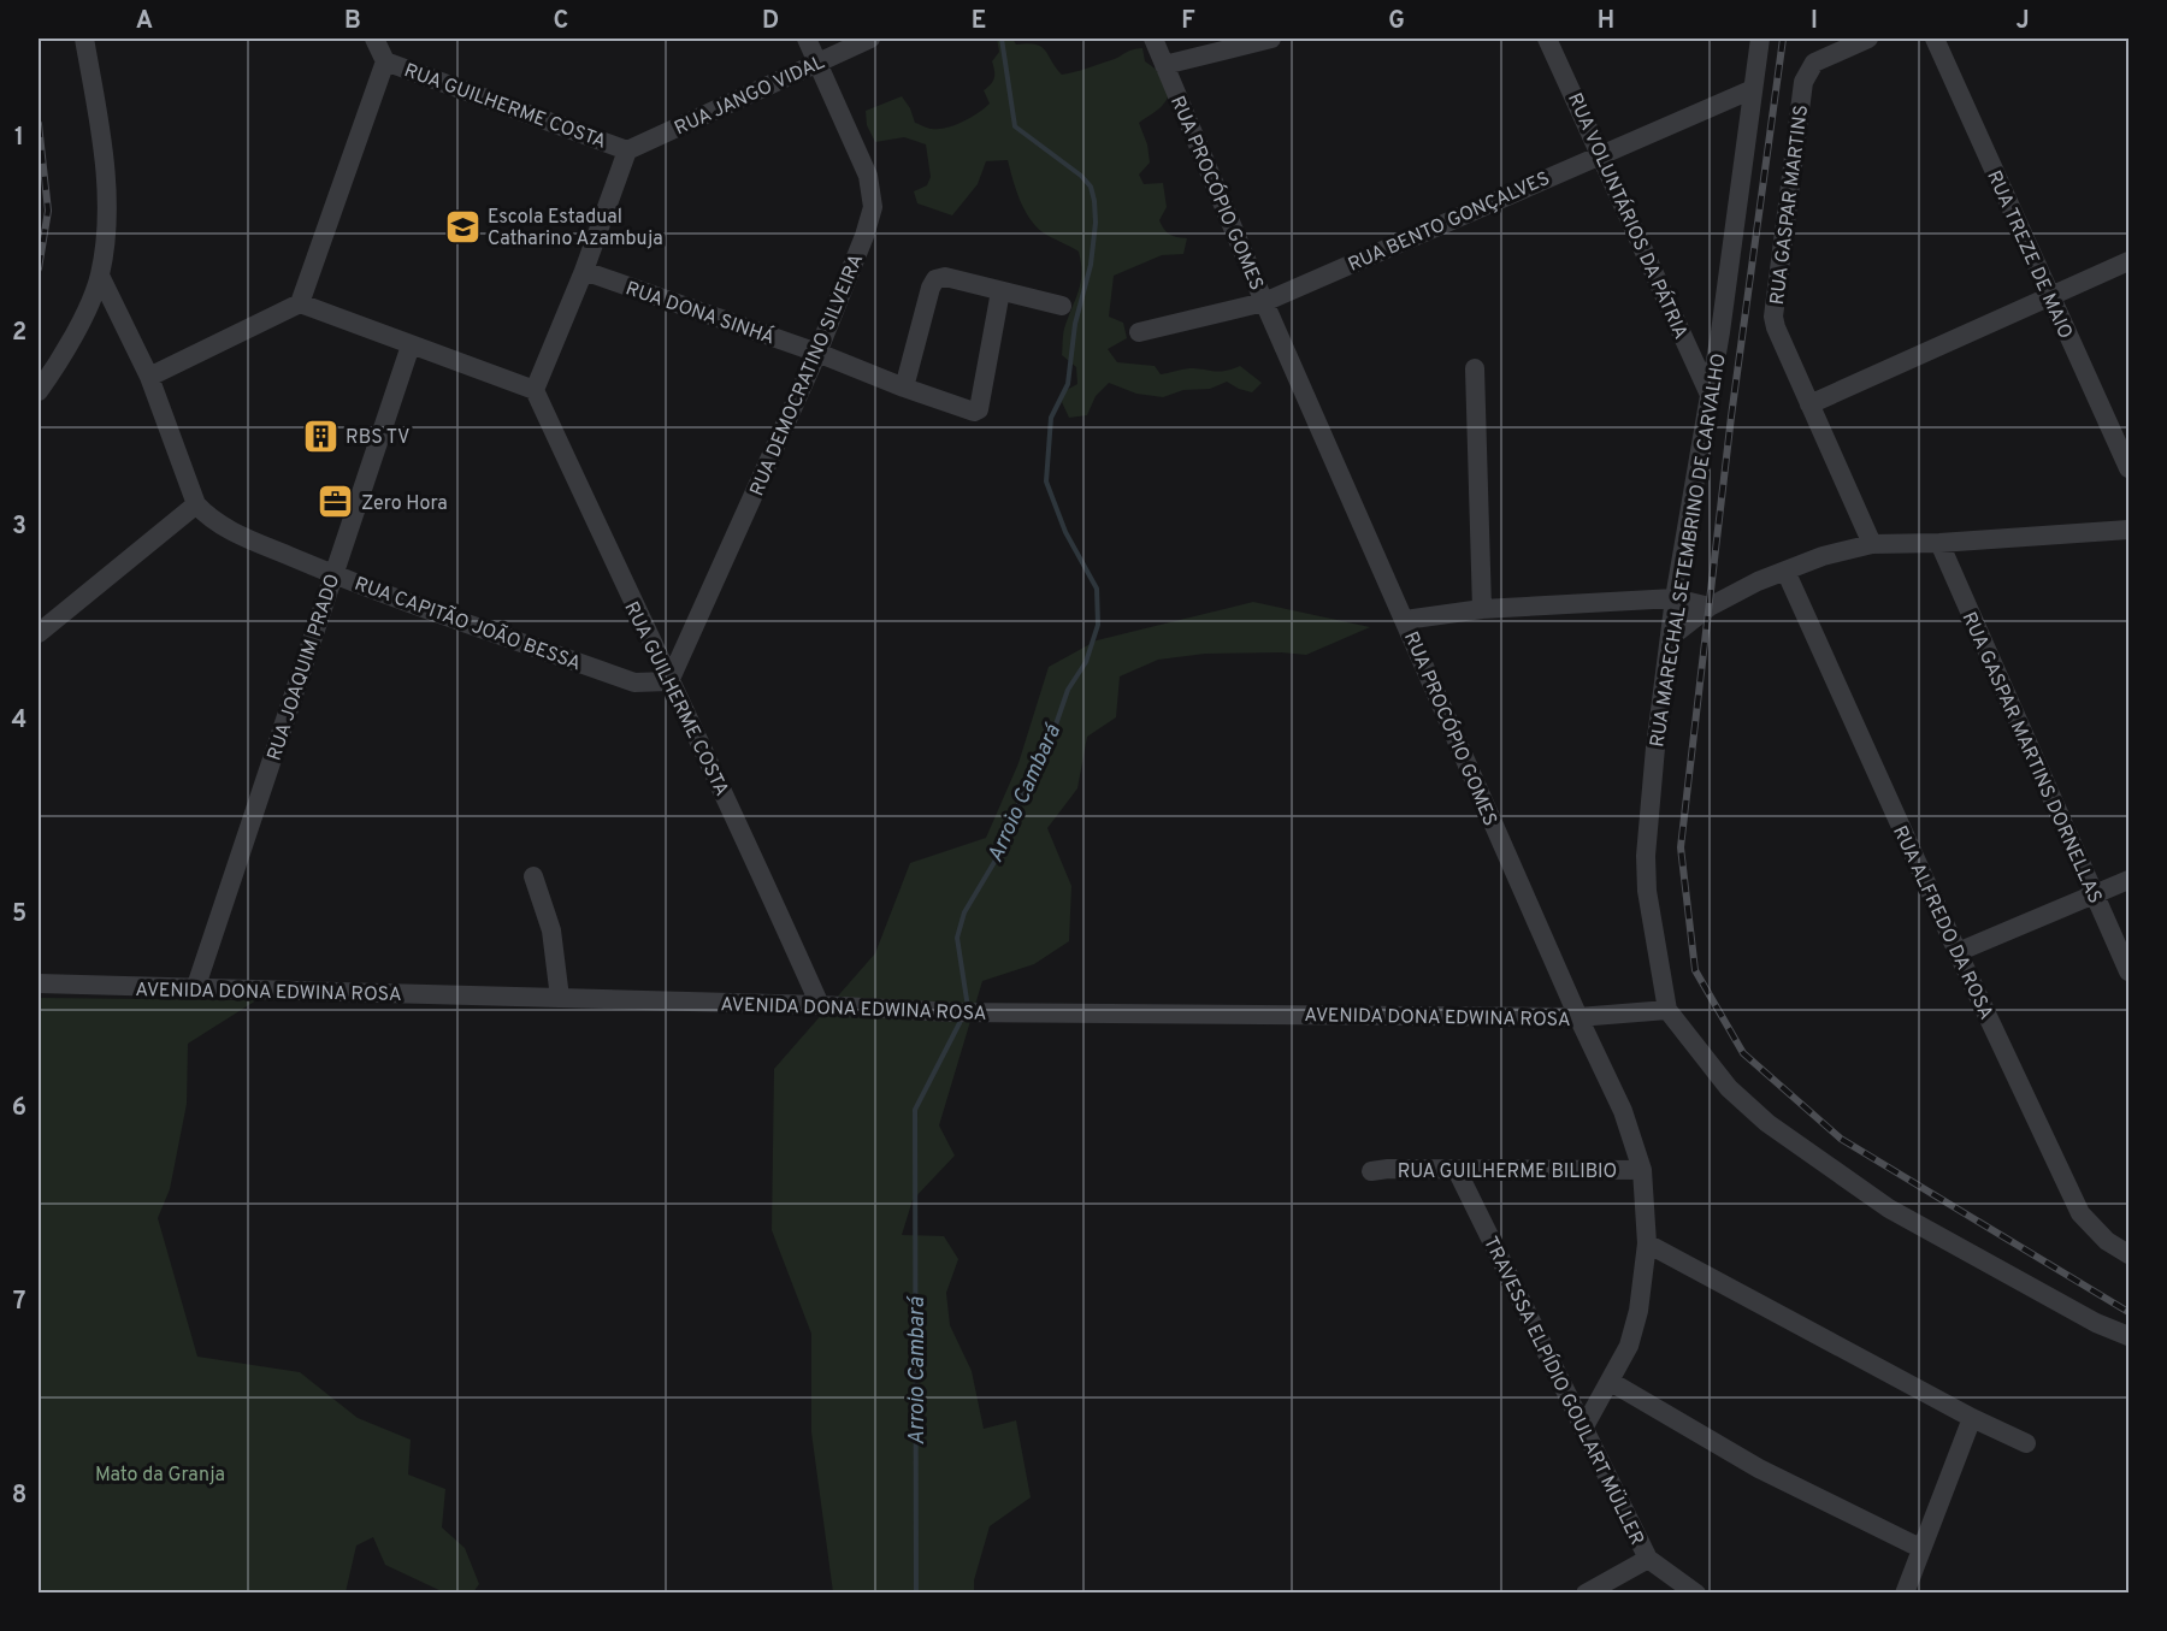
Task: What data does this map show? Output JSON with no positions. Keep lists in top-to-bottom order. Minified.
{"streets":{"street":["RUA JANGO VIDAL","RUA GUILHERME COSTA","RUA PROCÓPIO GOMES","RUA GASPAR MARTINS","RUA VOLUNTÁRIOS DA PÁTRIA","RUA BENTO GONÇALVES","RUA TREZE DE MAIO","RUA DONA SINHÁ","RUA DEMOCRATINO SILVEIRA","RUA MARECHAL SETEMBRINO DE CARVALHO","RUA CAPITÃO JOÃO BESSA","RUA JOAQUIM PRADO","RUA GASPAR MARTINS DORNELLAS","RUA ALFREDO DA ROSA","AVENIDA DONA EDWINA ROSA","RUA GUILHERME BILIBIO","TRAVESSA ELPÍDIO GOULART MÜLLER"]},"crossings":[["RUA JANGO VIDAL","RUA GUILHERME COSTA"],["RUA JANGO VIDAL","RUA DEMOCRATINO SILVEIRA"],["RUA GUILHERME COSTA","RUA DONA SINHÁ"],["RUA GUILHERME COSTA","RUA DEMOCRATINO SILVEIRA"],["RUA GUILHERME COSTA","RUA CAPITÃO JOÃO BESSA"],["RUA GUILHERME COSTA","AVENIDA DONA EDWINA ROSA"],["RUA PROCÓPIO GOMES","RUA BENTO GONÇALVES"],["RUA PROCÓPIO GOMES","AVENIDA DONA EDWINA ROSA"],["RUA PROCÓPIO GOMES","RUA GUILHERME BILIBIO"],["RUA PROCÓPIO GOMES","TRAVESSA ELPÍDIO GOULART MÜLLER"],["RUA VOLUNTÁRIOS DA PÁTRIA","RUA BENTO GONÇALVES"],["RUA VOLUNTÁRIOS DA PÁTRIA","RUA MARECHAL SETEMBRINO DE CARVALHO"],["RUA BENTO GONÇALVES","RUA MARECHAL SETEMBRINO DE CARVALHO"],["RUA DONA SINHÁ","RUA DEMOCRATINO SILVEIRA"],["RUA DEMOCRATINO SILVEIRA","RUA CAPITÃO JOÃO BESSA"],["RUA MARECHAL SETEMBRINO DE CARVALHO","AVENIDA DONA EDWINA ROSA"],["RUA CAPITÃO JOÃO BESSA","RUA JOAQUIM PRADO"],["RUA JOAQUIM PRADO","AVENIDA DONA EDWINA ROSA"],["RUA GUILHERME BILIBIO","TRAVESSA ELPÍDIO GOULART MÜLLER"]],"water":["Arroio Cambará"],"parks":["Mato da Granja"],"places":{"school or university":["Escola Estadual Catharino Azambuja"],"building":["RBS TV"],"office":["Zero Hora"]},"grid":{"columns":["A","B","C","D","E","F","G","H","I","J"],"rows":["1","2","3","4","5","6","7","8"]}}
